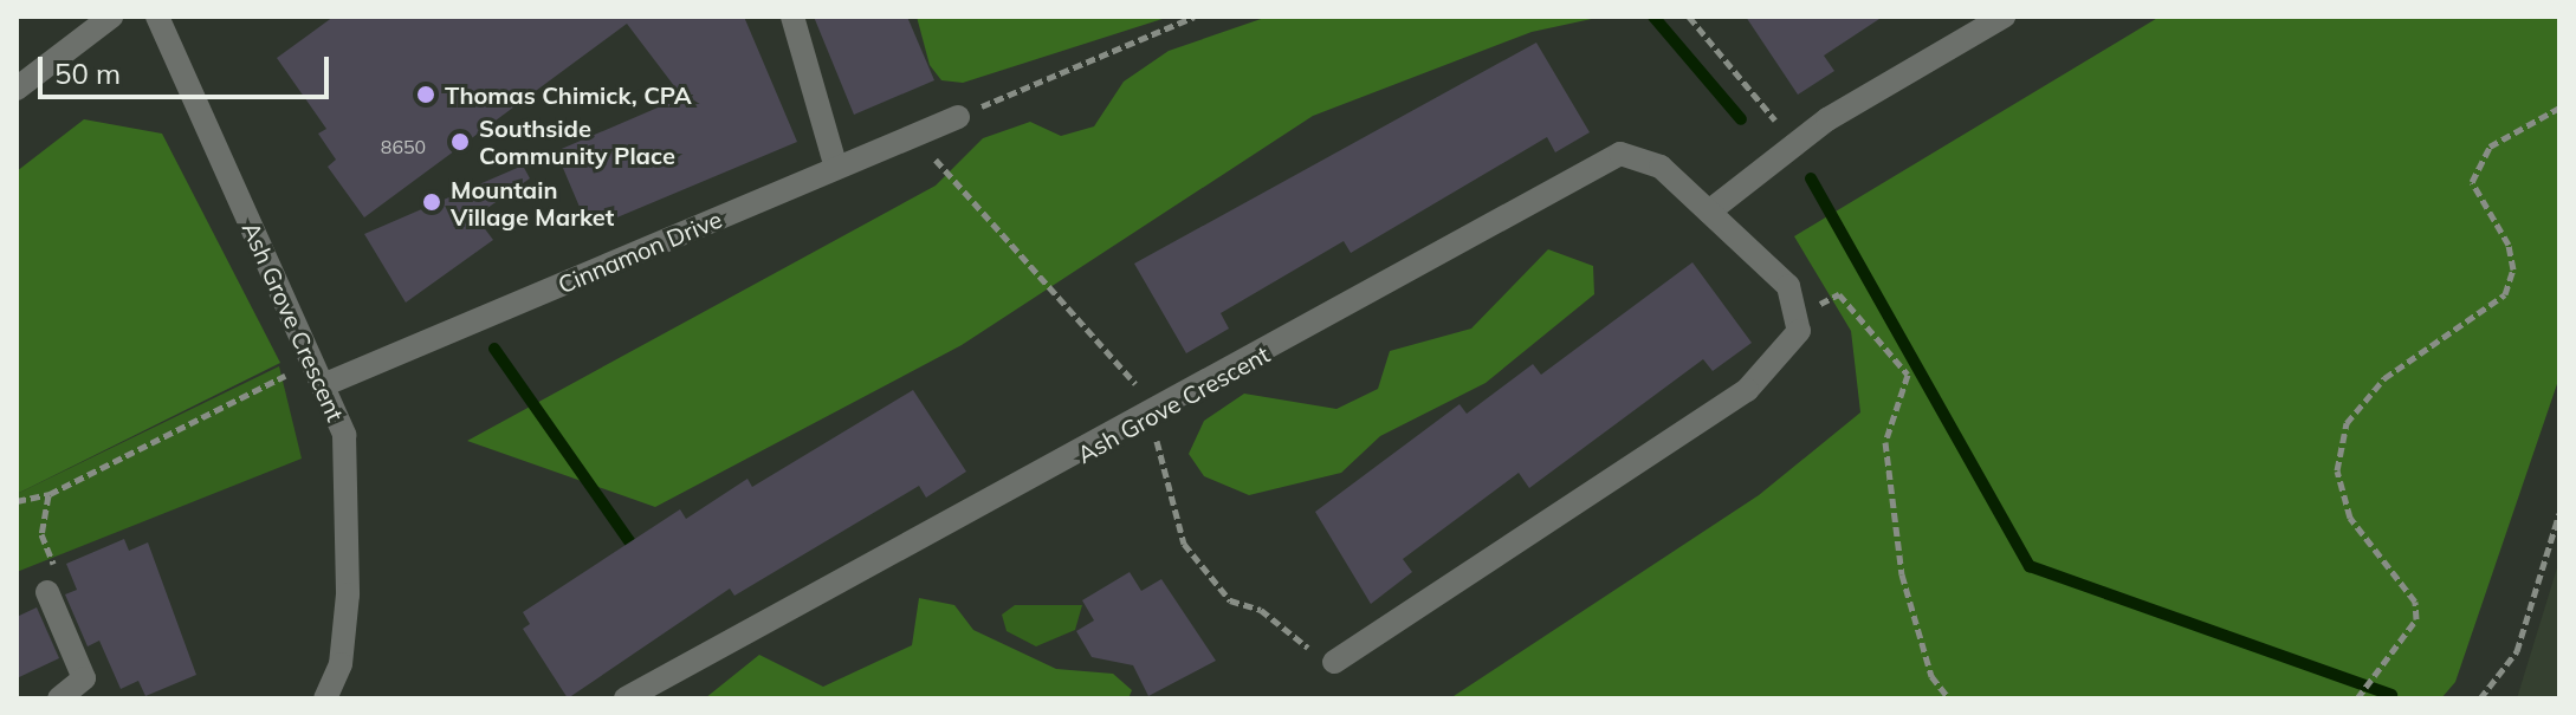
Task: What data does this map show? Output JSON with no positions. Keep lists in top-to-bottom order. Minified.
{"streets":{"street":["Cinnamon Drive","Ash Grove Crescent"]},"crossings":[["Cinnamon Drive","Ash Grove Crescent"]],"places":["Thomas Chimick, CPA","Southside Community Place","Mountain Village Market"],"house_numbers":["8650"],"scale_bar":"50 m"}
